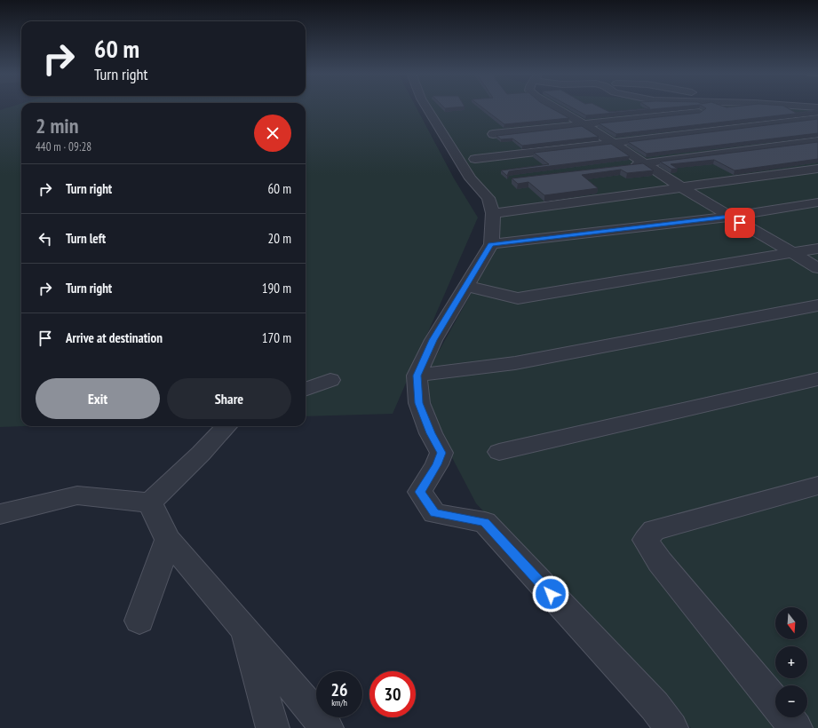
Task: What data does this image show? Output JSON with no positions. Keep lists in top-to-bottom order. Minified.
{"north":"bottom","page":{"turn":["60 m","Turn right"],"heading":["2 min","440 m · 09:28"],"list":[{"name":"Turn right","value":"60 m"},{"name":"Turn left","value":"20 m"},{"name":"Turn right","value":"190 m"},{"name":"Arrive at destination","value":"170 m"}],"buttons":["Exit","Share"],"map_buttons":["+","−"],"speed":"26 km/h","limit":"30"}}
